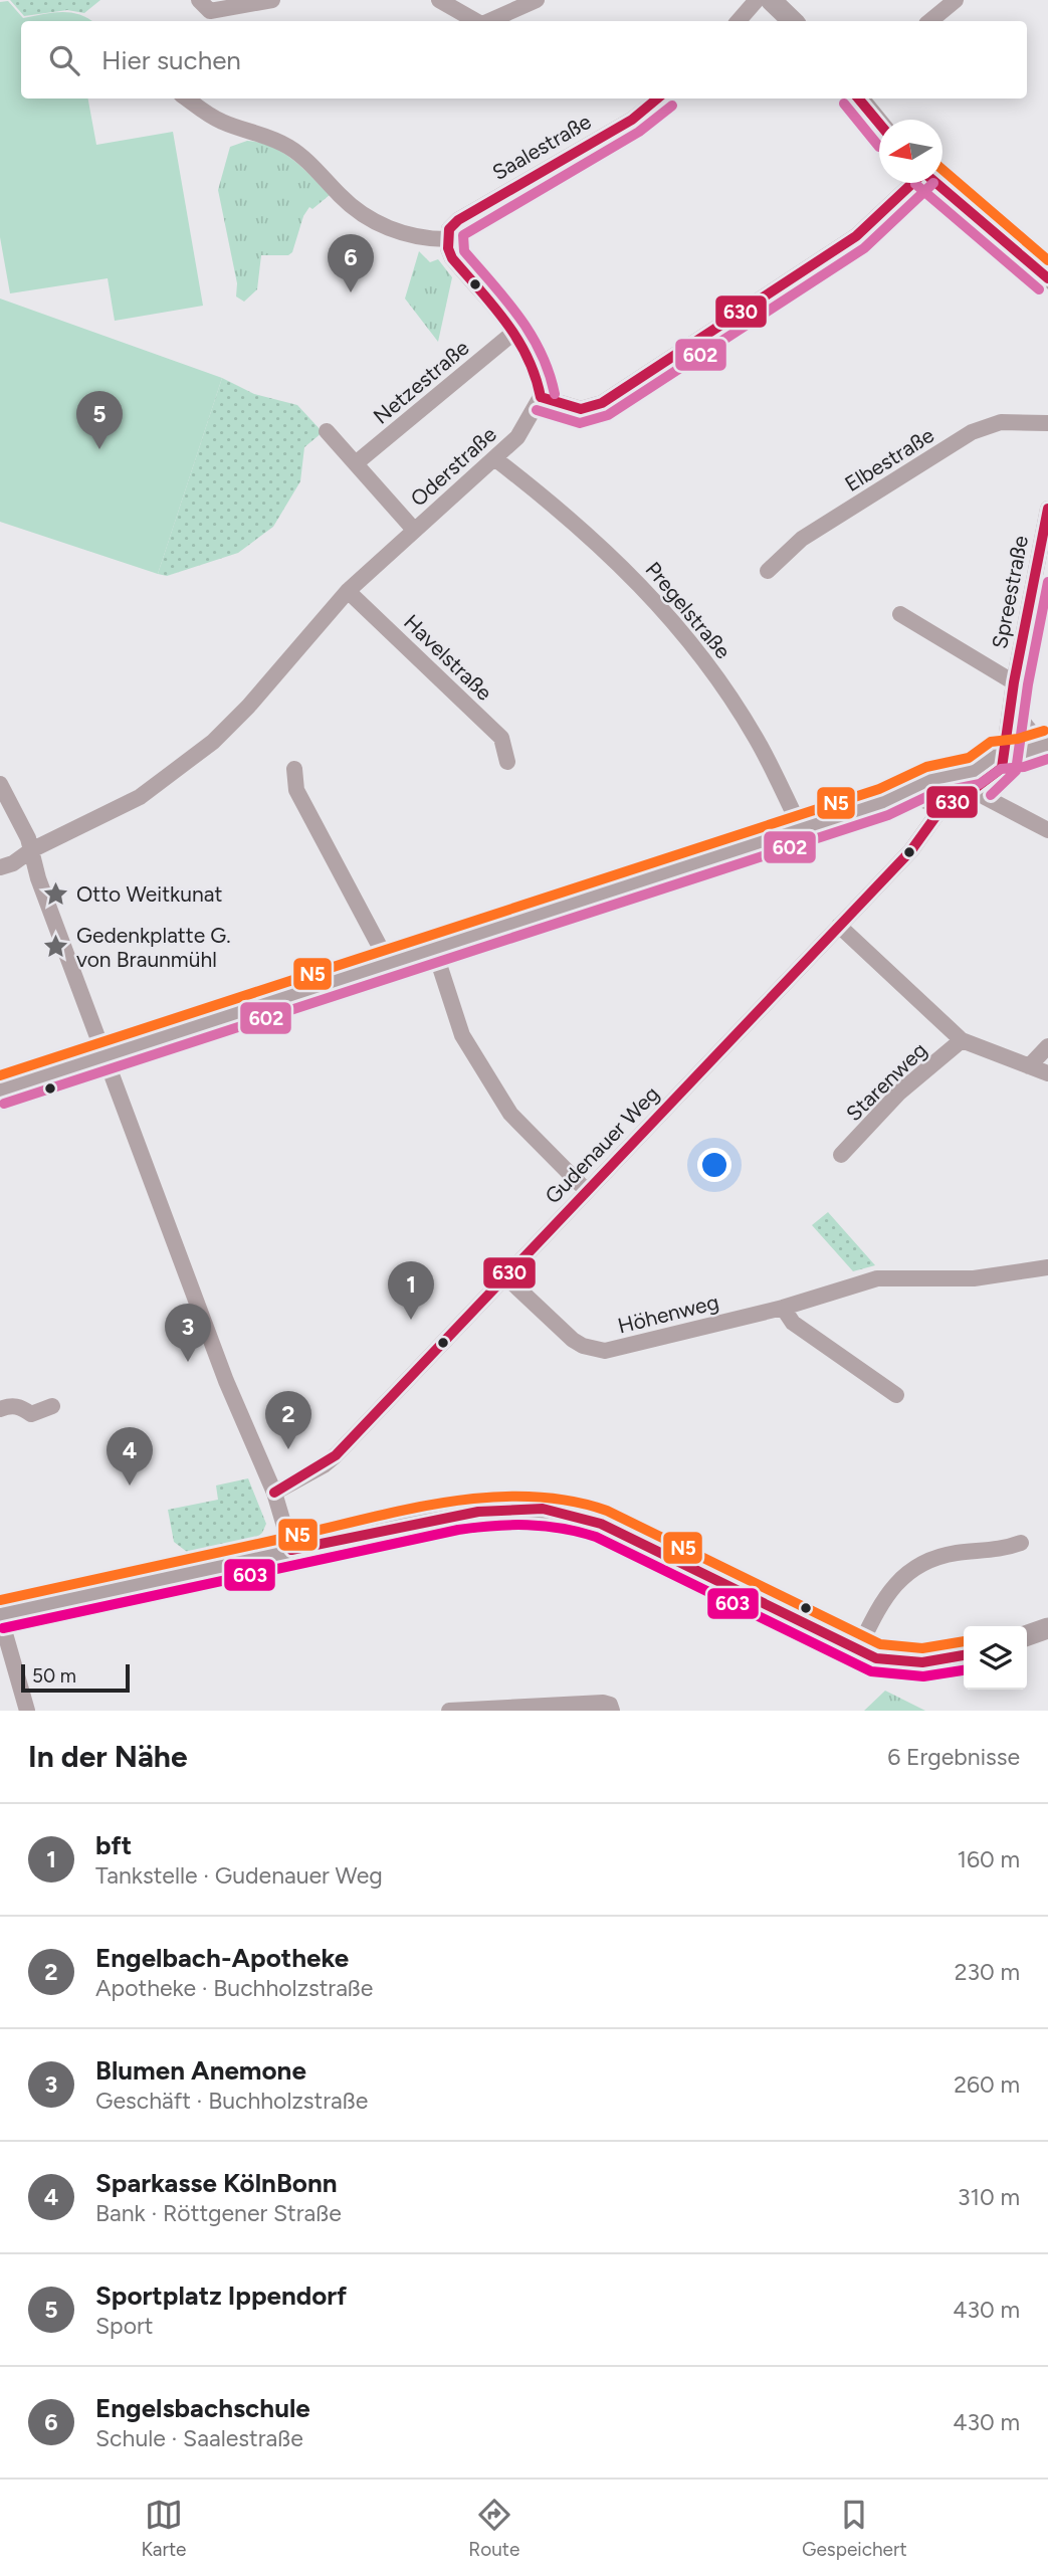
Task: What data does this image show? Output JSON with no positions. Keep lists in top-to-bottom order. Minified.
{"streets":{"street":["Saalestraße","Netzestraße","Elbestraße","Oderstraße","Spreestraße","Pregelstraße","Havelstraße","Starenweg","Gudenauer Weg","Höhenweg"]},"crossings":[["Oderstraße","Pregelstraße"],["Oderstraße","Havelstraße"],["Spreestraße","Gudenauer Weg"],["Gudenauer Weg","Höhenweg"]],"places":{"place":["Otto Weitkunat","Gedenkplatte G. von Braunmühl"]},"lines":["transit line 630","transit line 602","transit line N5","transit line 603"],"scale_bar":"50 m","north":"left","page":{"search":"Hier suchen","pins":["6","5","1","3","2","4"],"scale":"50 m","heading":["In der Nähe","6 Ergebnisse"],"list":[{"mark":"1","name":"bft","note":"Tankstelle · Gudenauer Weg","value":"160 m"},{"mark":"2","name":"Engelbach-Apotheke","note":"Apotheke · Buchholzstraße","value":"230 m"},{"mark":"3","name":"Blumen Anemone","note":"Geschäft · Buchholzstraße","value":"260 m"},{"mark":"4","name":"Sparkasse KölnBonn","note":"Bank · Röttgener Straße","value":"310 m"},{"mark":"5","name":"Sportplatz Ippendorf","note":"Sport","value":"430 m"},{"mark":"6","name":"Engelsbachschule","note":"Schule · Saalestraße","value":"430 m"}],"nav":["Karte","Route","Gespeichert"]}}
